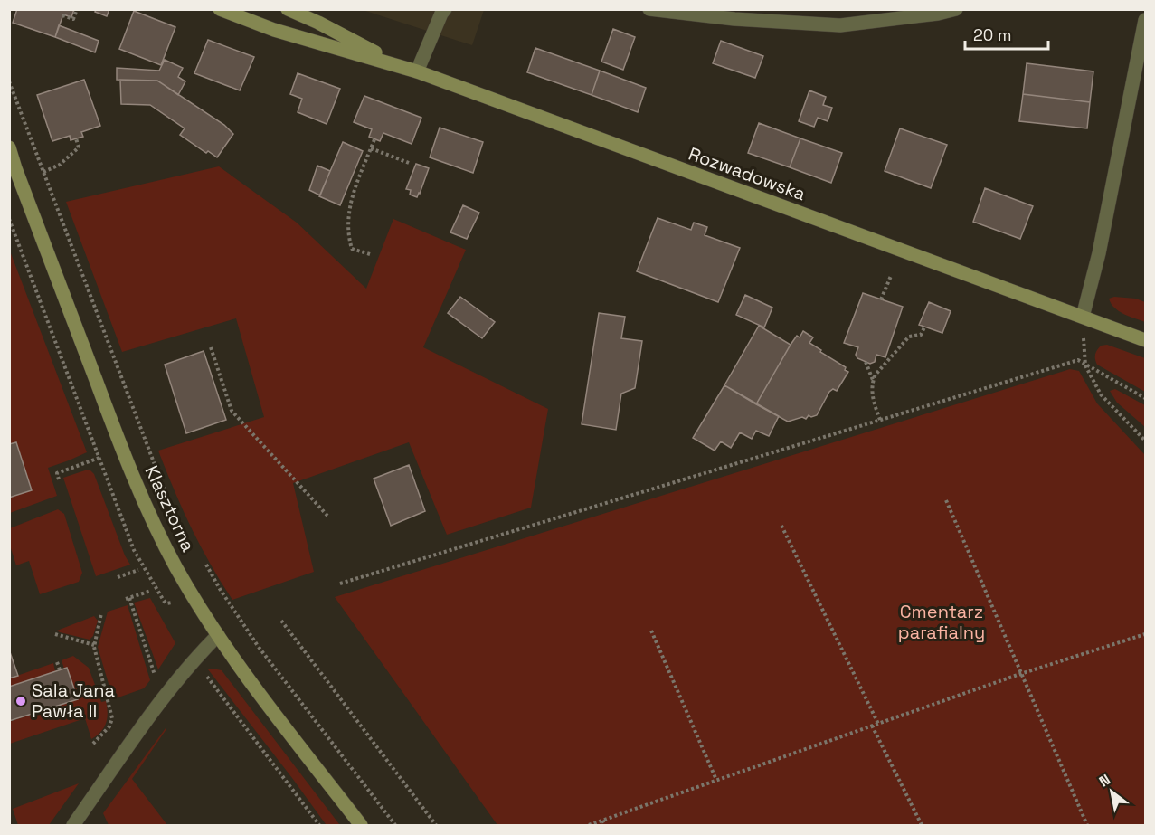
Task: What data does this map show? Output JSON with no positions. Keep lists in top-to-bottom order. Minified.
{"streets":{"street":["Rozwadowska","Klasztorna"]},"parks":["Cmentarz parafialny"],"places":["Sala Jana Pawła II"],"scale_bar":"20 m","north":"top left"}
